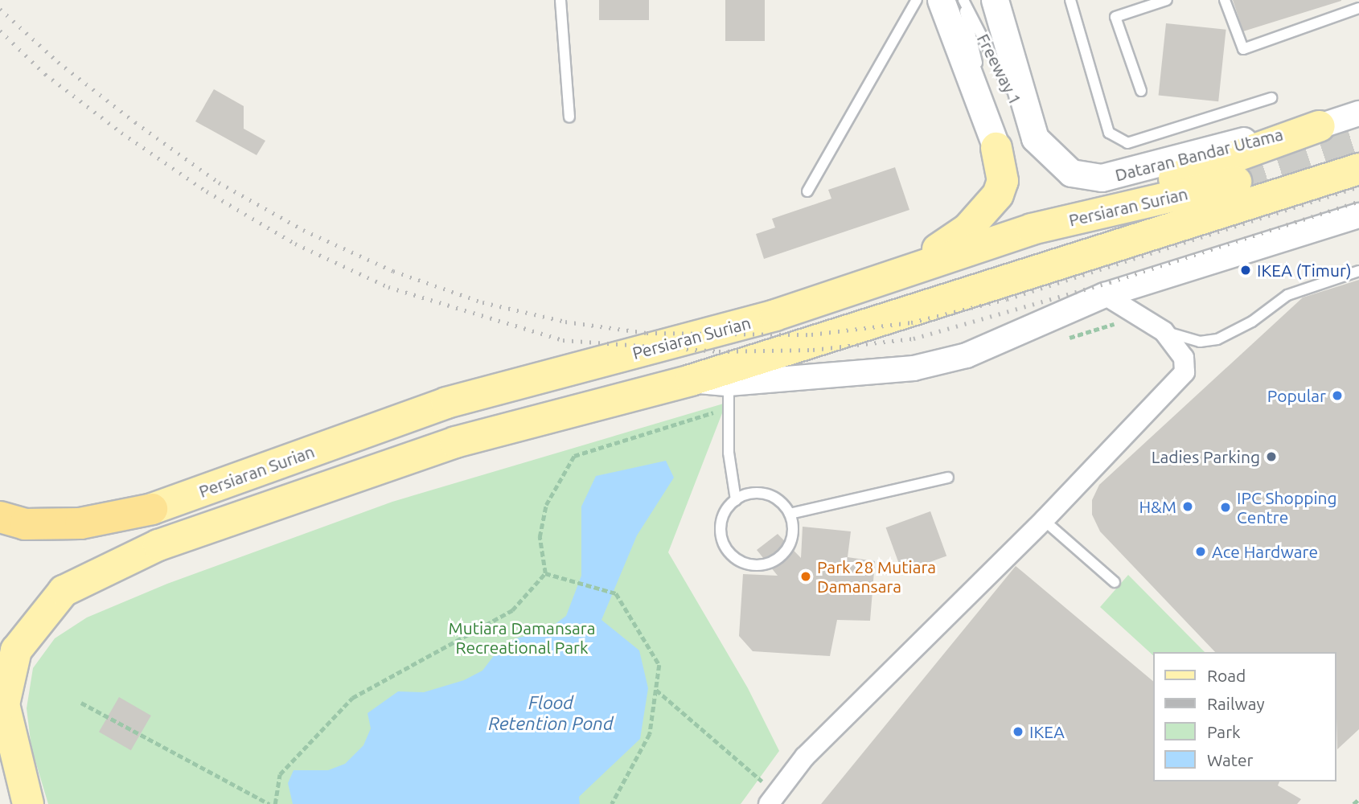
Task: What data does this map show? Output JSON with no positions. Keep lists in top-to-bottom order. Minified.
{"streets":{"main road":["Dataran Bandar Utama","Persiaran Surian"],"lane":["Freeway 1"]},"crossings":[["Freeway 1","Dataran Bandar Utama"]],"water":["Flood Retention Pond"],"parks":["Mutiara Damansara Recreational Park"],"places":["IKEA (Timur)","Popular","Ladies Parking","H&M","IPC Shopping Centre","Ace Hardware","Park 28 Mutiara Damansara","IKEA"],"legend":["Road","Railway","Park","Water"]}
